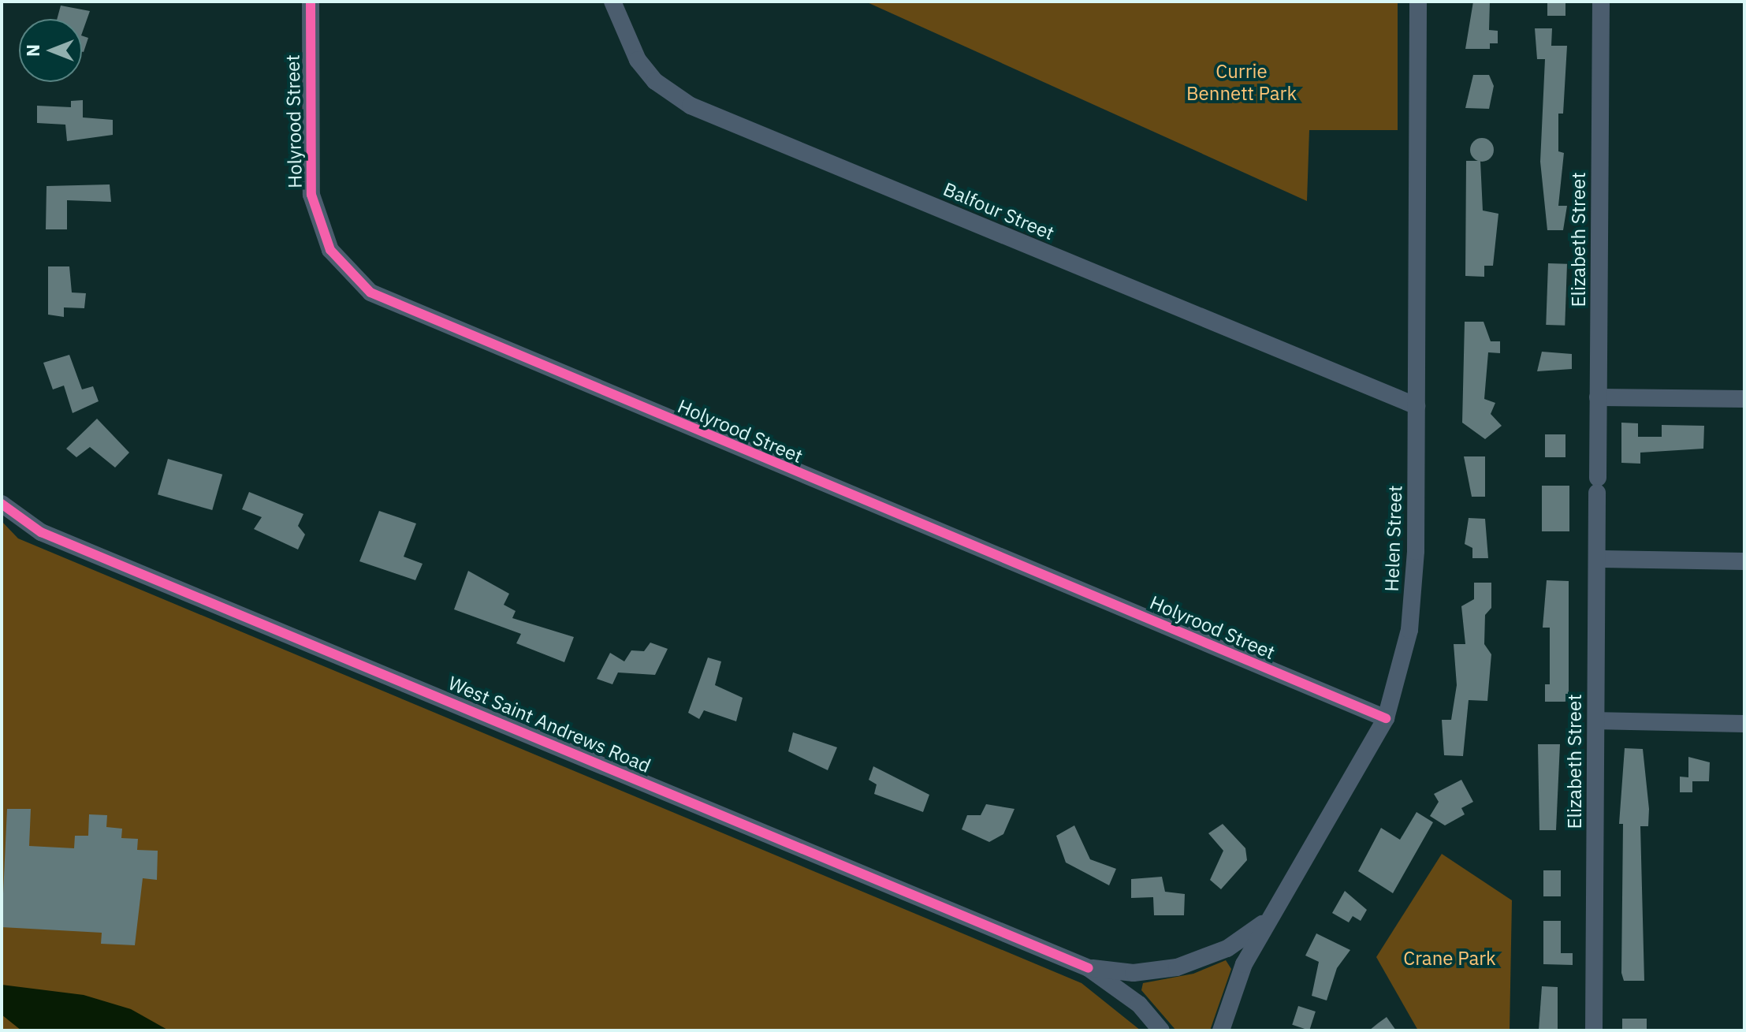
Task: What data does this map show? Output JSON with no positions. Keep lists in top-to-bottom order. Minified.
{"streets":{"street":["Holyrood Street","Balfour Street","Elizabeth Street","Helen Street","West Saint Andrews Road"]},"crossings":[["Holyrood Street","Helen Street"],["Balfour Street","Helen Street"],["Helen Street","West Saint Andrews Road"]],"parks":["Currie Bennett Park","Crane Park"],"north":"left"}
